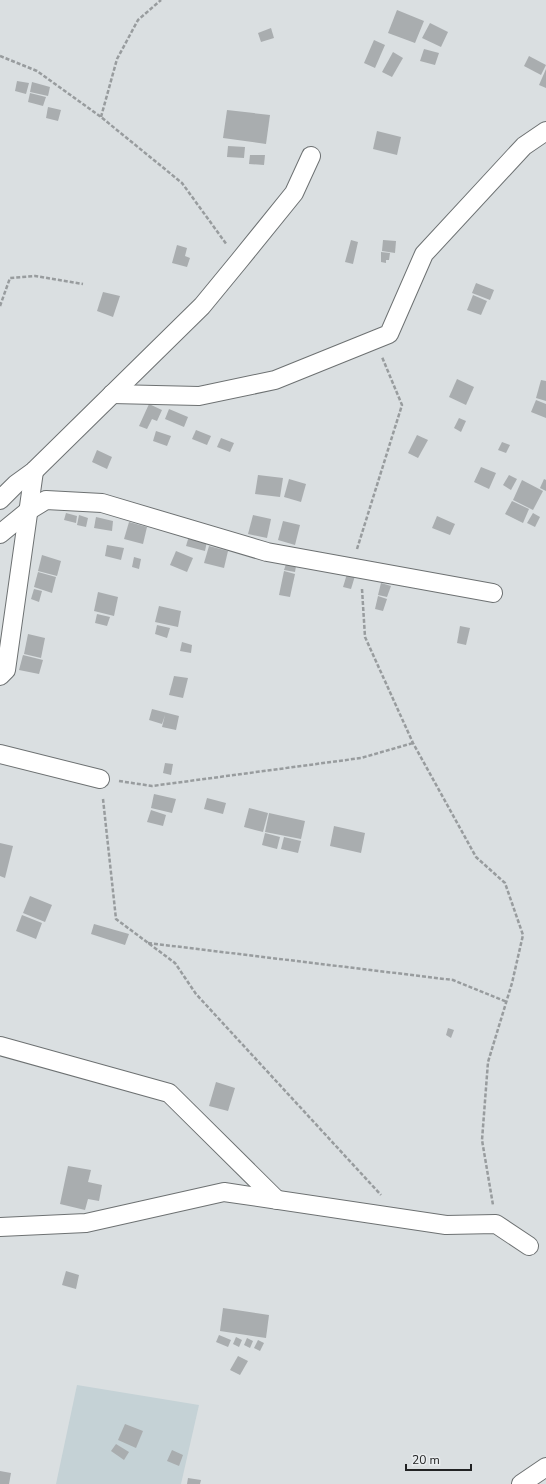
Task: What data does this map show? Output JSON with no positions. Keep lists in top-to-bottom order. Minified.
{"scale_bar":"20 m"}
